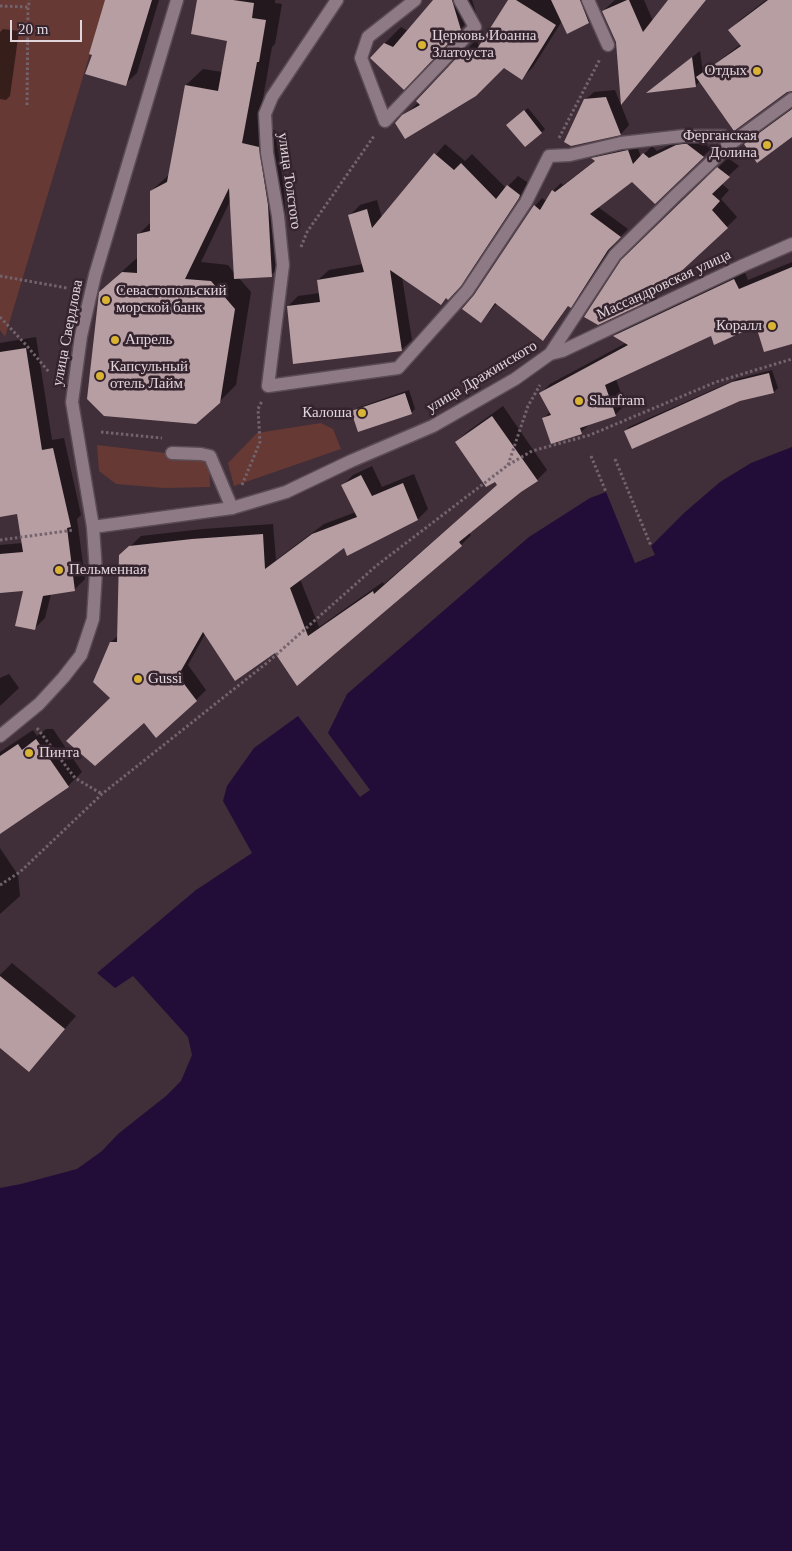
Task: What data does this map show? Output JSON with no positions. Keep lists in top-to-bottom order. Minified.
{"streets":{"street":["улица Толстого","Массандровская улица","улица Свердлова","улица Дражинского"]},"crossings":[["Массандровская улица","улица Дражинского"],["улица Свердлова","улица Дражинского"]],"places":["Церковь Иоанна Златоуста","Отдых","Ферганская Долина","Севастопольский морской банк","Коралл","Апрель","Капсульный отель Лайм","Sharfram","Калоша","Пельменная","Gussi","Пинта"],"scale_bar":"20 m"}
